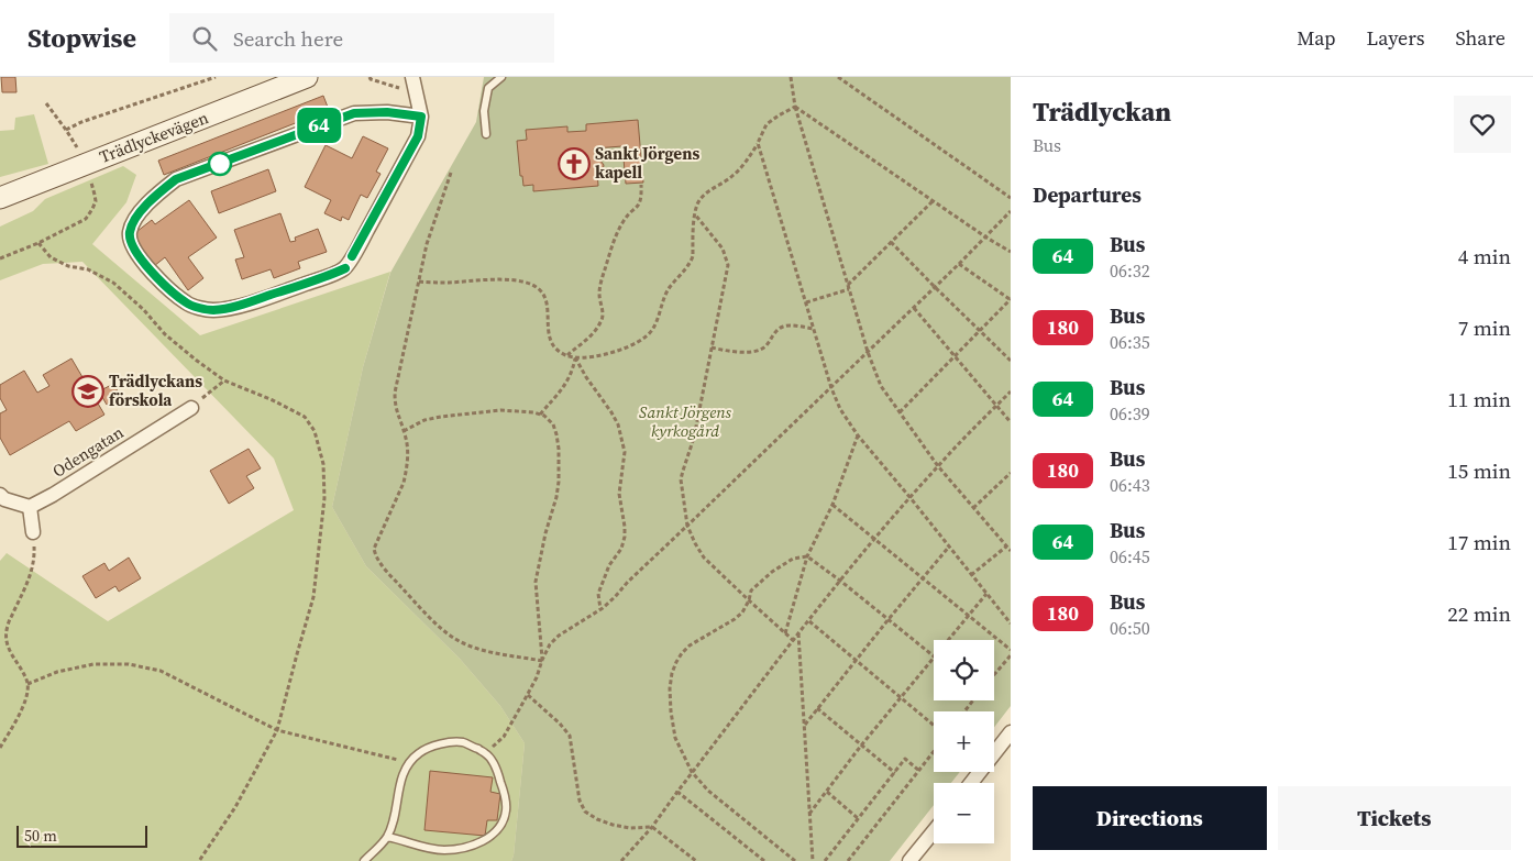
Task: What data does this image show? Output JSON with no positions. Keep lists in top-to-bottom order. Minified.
{"streets":{"street":["Trädlyckevägen","Odengatan"]},"parks":["Sankt Jörgens kyrkogård"],"places":{"church":["Sankt Jörgens kapell"],"school or university":["Trädlyckans förskola"]},"lines":["bus line 64"],"scale_bar":"50 m","page":{"header":"Stopwise","search":"Search here","nav":["Map","Layers","Share"],"on_map":"64","heading":[["Trädlyckan","Bus"],"Departures"],"list":[{"mark":"64","name":"Bus","note":"06:32","value":"4 min"},{"mark":"180","name":"Bus","note":"06:35","value":"7 min"},{"mark":"64","name":"Bus","note":"06:39","value":"11 min"},{"mark":"180","name":"Bus","note":"06:43","value":"15 min"},{"mark":"64","name":"Bus","note":"06:45","value":"17 min"},{"mark":"180","name":"Bus","note":"06:50","value":"22 min"}],"map_buttons":["+","−"],"buttons":["Directions","Tickets"],"scale":"50 m"}}
